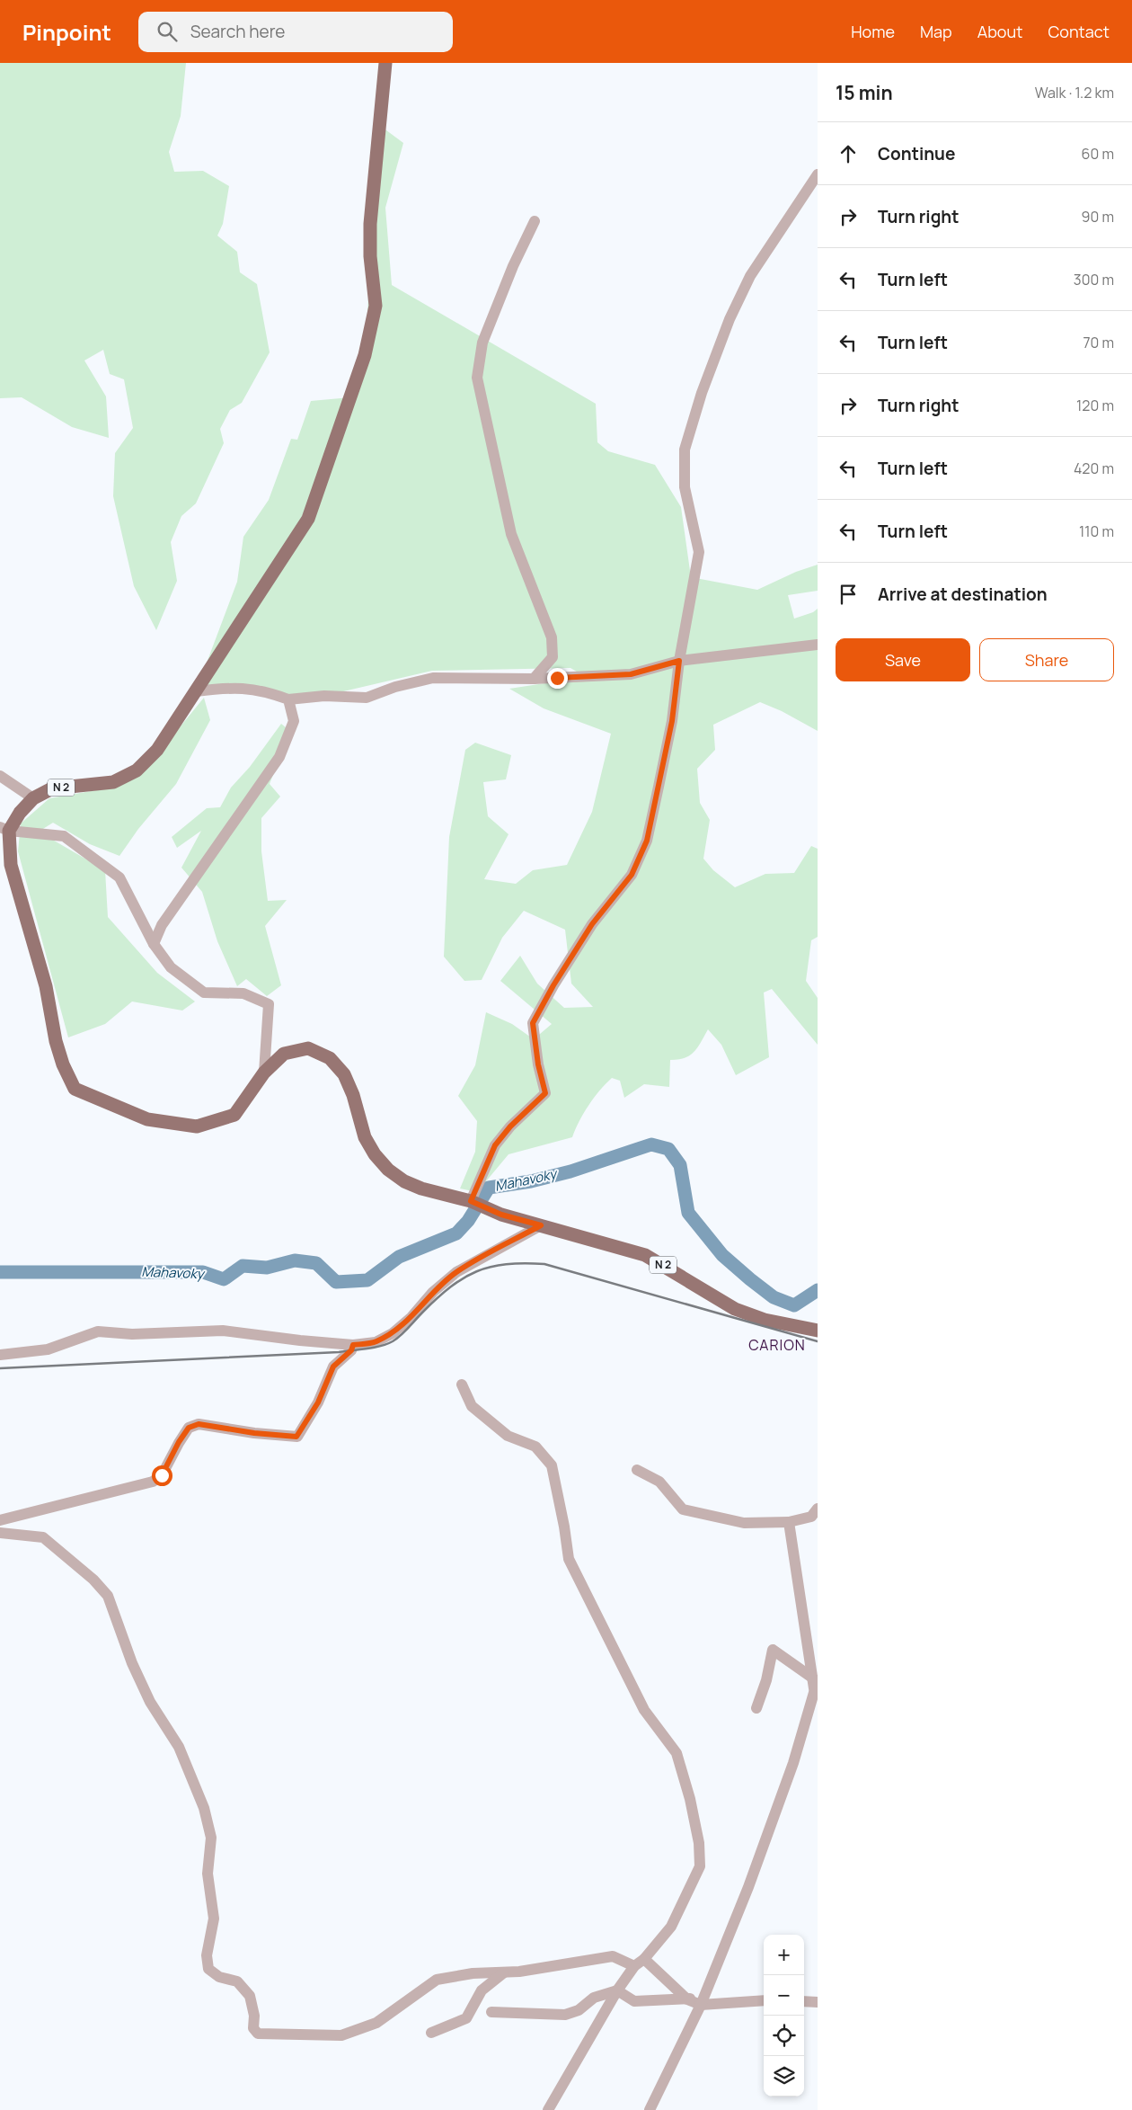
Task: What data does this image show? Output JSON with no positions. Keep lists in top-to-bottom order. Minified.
{"streets":{"main road":["N 2"]},"districts":["CARION"],"water":["Mahavoky"],"page":{"header":"Pinpoint","search":"Search here","nav":["Home","Map","About","Contact"],"heading":["15 min","Walk · 1.2 km"],"list":[["Continue","60 m"],["Turn right","90 m"],["Turn left","300 m"],["Turn left","70 m"],["Turn right","120 m"],["Turn left","420 m"],["Turn left","110 m"],"Arrive at destination"],"buttons":["Save","Share"],"map_buttons":["+","−"]}}
